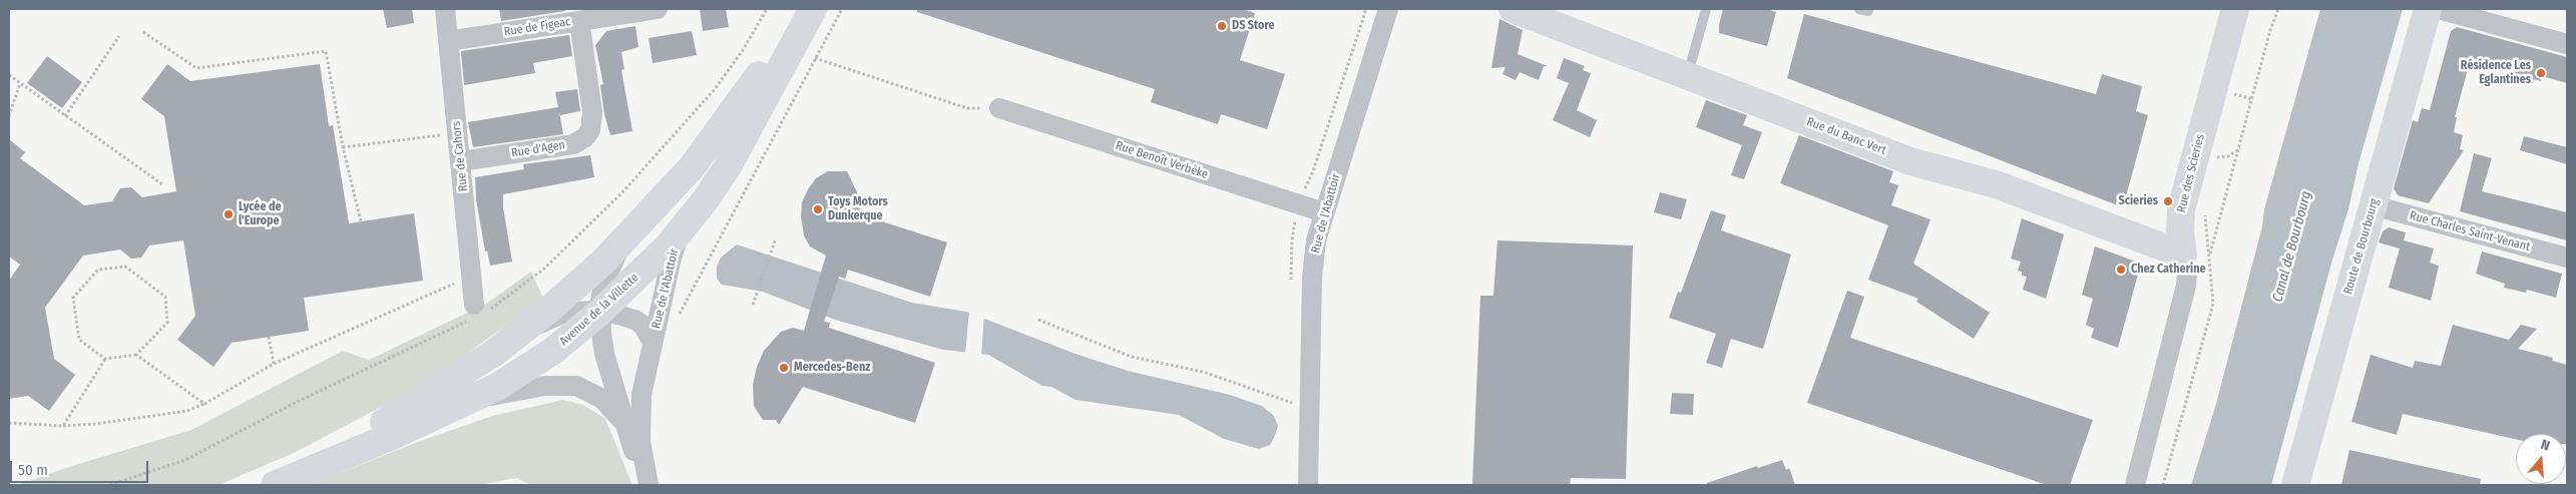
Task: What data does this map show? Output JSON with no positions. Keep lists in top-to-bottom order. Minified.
{"streets":{"main road":["Rue du Banc Vert","Rue des Scieries","Route de Bourbourg","Avenue de la Villette"],"street":["Rue de Figeac","Rue d'Agen","Rue de Cahors","Rue Benoît Verbèke","Rue de l'Abattoir","Rue Charles Saint-Venant"]},"crossings":[["Rue de Figeac","Rue d'Agen"],["Rue de Figeac","Rue de Cahors"],["Rue du Banc Vert","Rue des Scieries"],["Rue d'Agen","Rue de Cahors"],["Rue Benoît Verbèke","Rue de l'Abattoir"],["Rue de l'Abattoir","Avenue de la Villette"],["Rue Charles Saint-Venant","Route de Bourbourg"]],"water":["Canal de Bourbourg"],"places":["DS Store","Résidence Les Eglantines","Scieries","Toys Motors Dunkerque","Lycée de l'Europe","Chez Catherine","Mercedes-Benz"],"scale_bar":"50 m","north":"top"}
